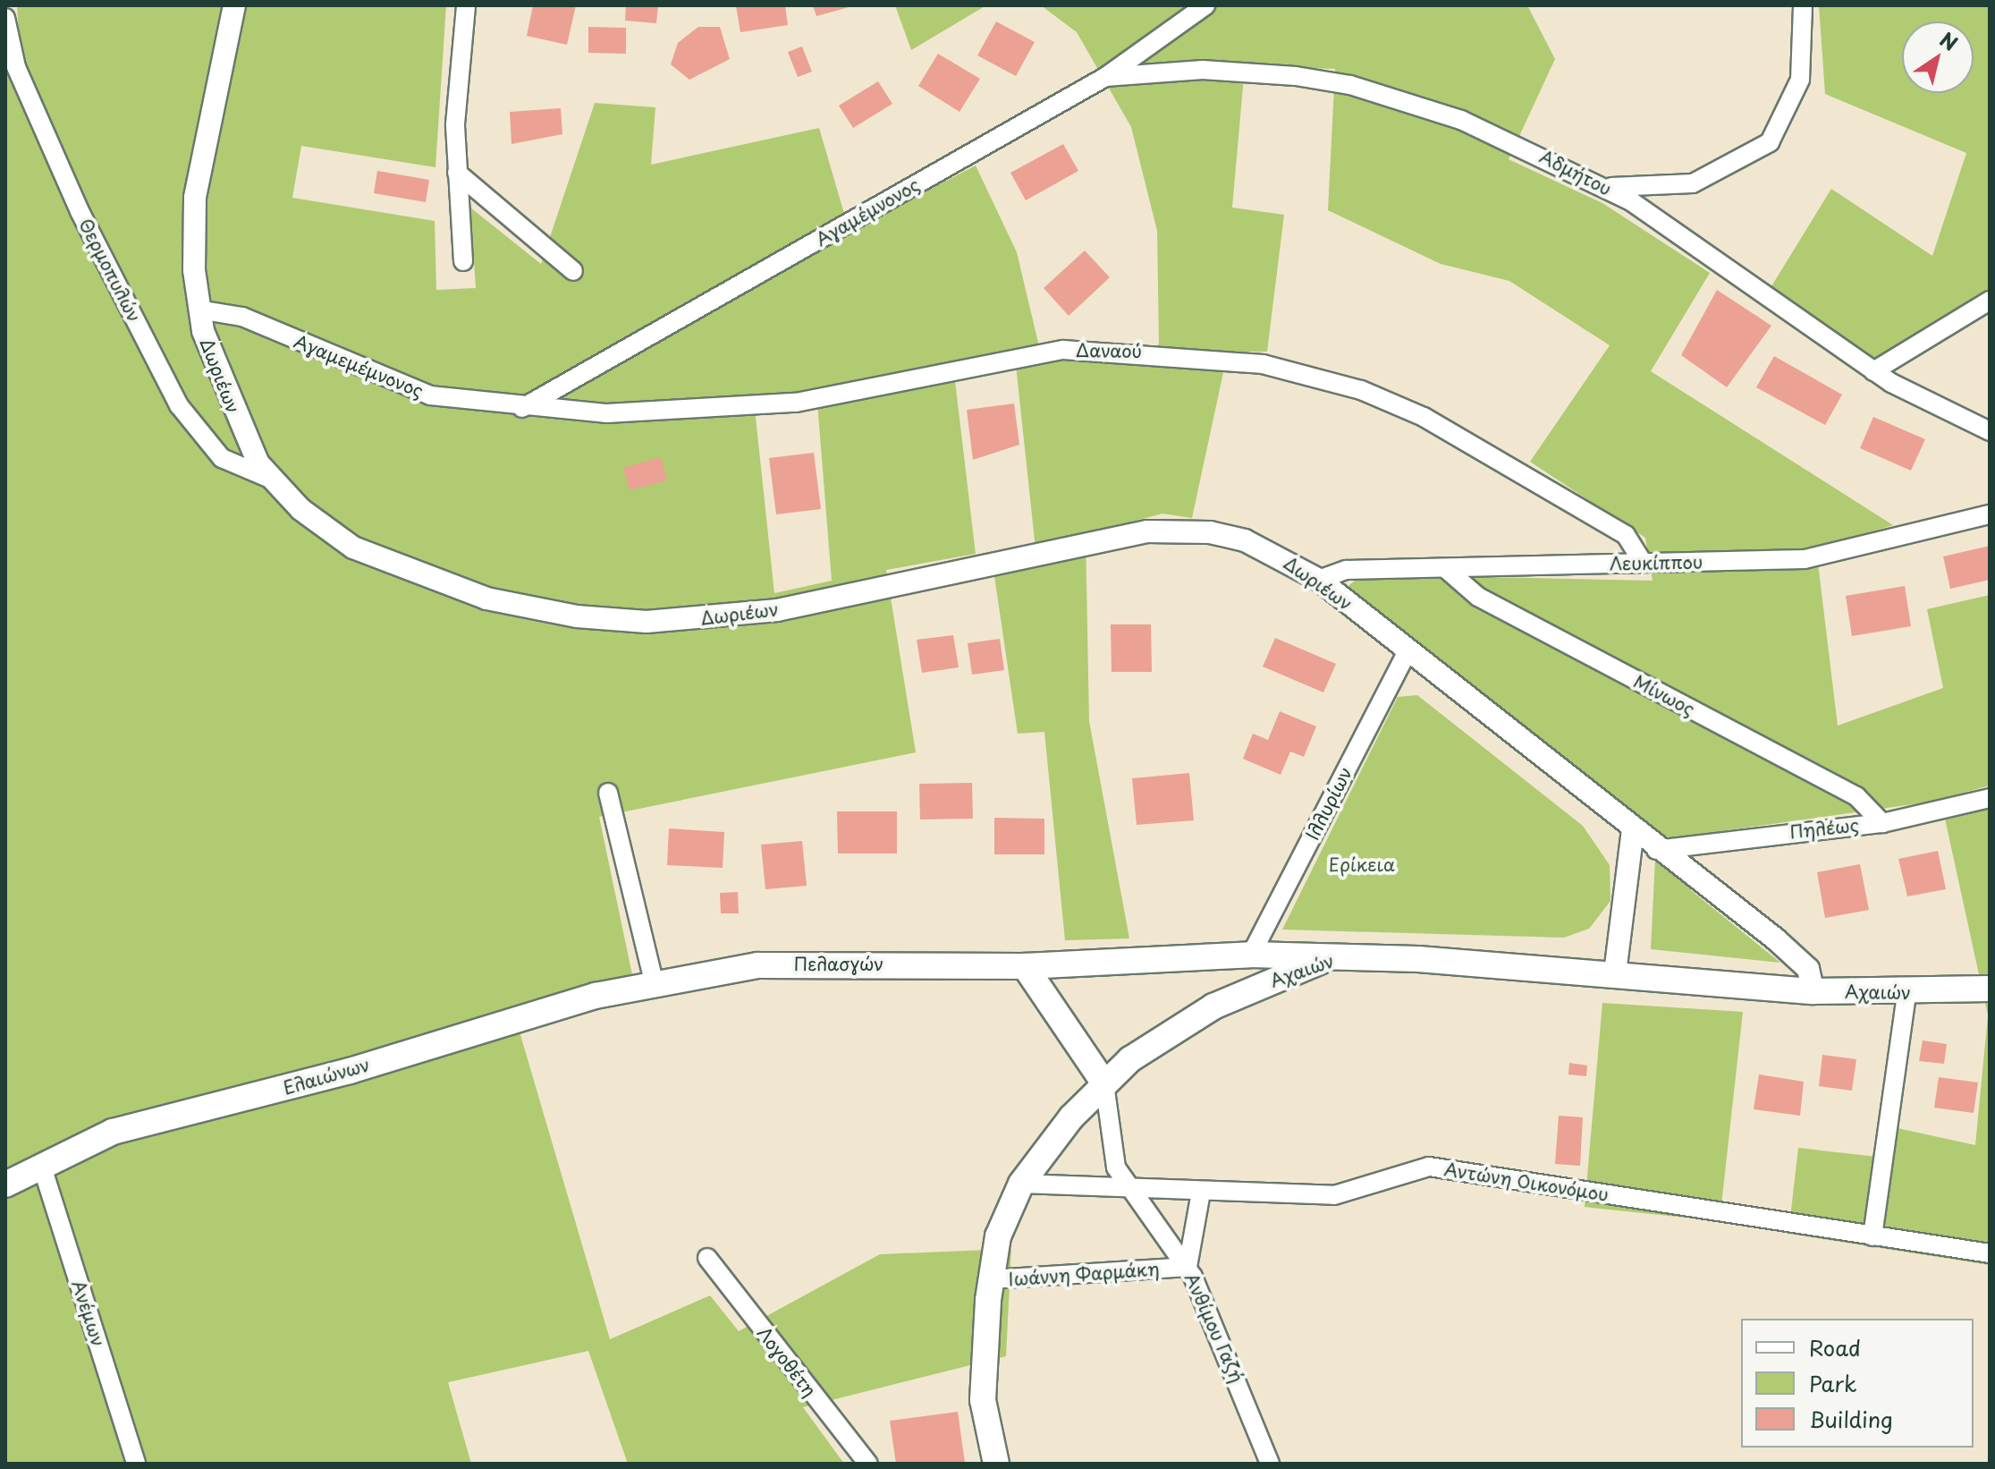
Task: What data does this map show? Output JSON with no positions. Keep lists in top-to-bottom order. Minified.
{"streets":{"main road":["Πελασγών","Αχαιών","Ελαιώνων"],"street":["Αδμήτου","Αγαμέμνονος","Θερμοπυλών","Δαναού","Αγαμεμέμνονος","Δωριέων","Λευκίππου","Μίνωος","Ιλλυρίων","Πηλέως","Αντώνη Οικονόμου","Ιωάννη Φαρμάκη","Ανέμων","Ανθίμου Γαζή","Λογοθέτη"]},"crossings":[["Αδμήτου","Αγαμέμνονος"],["Αγαμέμνονος","Δαναού"],["Αγαμέμνονος","Αγαμεμέμνονος"],["Θερμοπυλών","Δωριέων"],["Δαναού","Αγαμεμέμνονος"],["Δαναού","Λευκίππου"],["Αγαμεμέμνονος","Δωριέων"],["Δωριέων","Λευκίππου"],["Δωριέων","Ιλλυρίων"],["Δωριέων","Πηλέως"],["Δωριέων","Αχαιών"],["Λευκίππου","Μίνωος"],["Μίνωος","Πηλέως"],["Ιλλυρίων","Πελασγών"],["Πελασγών","Αχαιών"],["Πελασγών","Ελαιώνων"],["Αχαιών","Αντώνη Οικονόμου"],["Αχαιών","Ιωάννη Φαρμάκη"],["Αχαιών","Ανθίμου Γαζή"],["Ελαιώνων","Ανέμων"],["Αντώνη Οικονόμου","Ανθίμου Γαζή"],["Ιωάννη Φαρμάκη","Ανθίμου Γαζή"]],"parks":["Ερίκεια"],"legend":["Road","Park","Building"],"north":"top right"}
